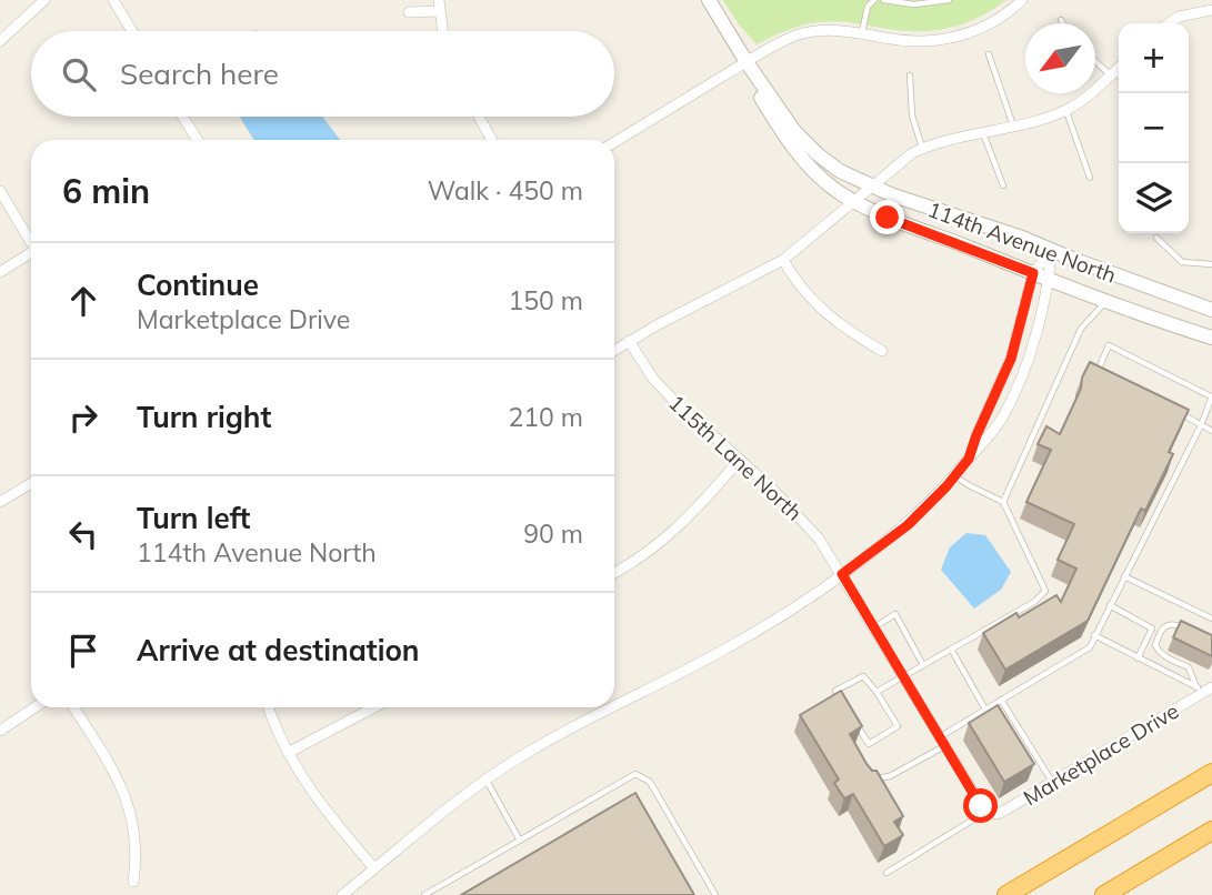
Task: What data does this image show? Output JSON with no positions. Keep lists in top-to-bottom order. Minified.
{"streets":{"street":["114th Avenue North","115th Lane North","Marketplace Drive"]},"north":"bottom left","page":{"map_buttons":["+","−"],"search":"Search here","heading":["6 min","Walk · 450 m"],"list":[["Continue","Marketplace Drive","150 m"],["Turn right","210 m"],["Turn left","114th Avenue North","90 m"],"Arrive at destination"]}}
